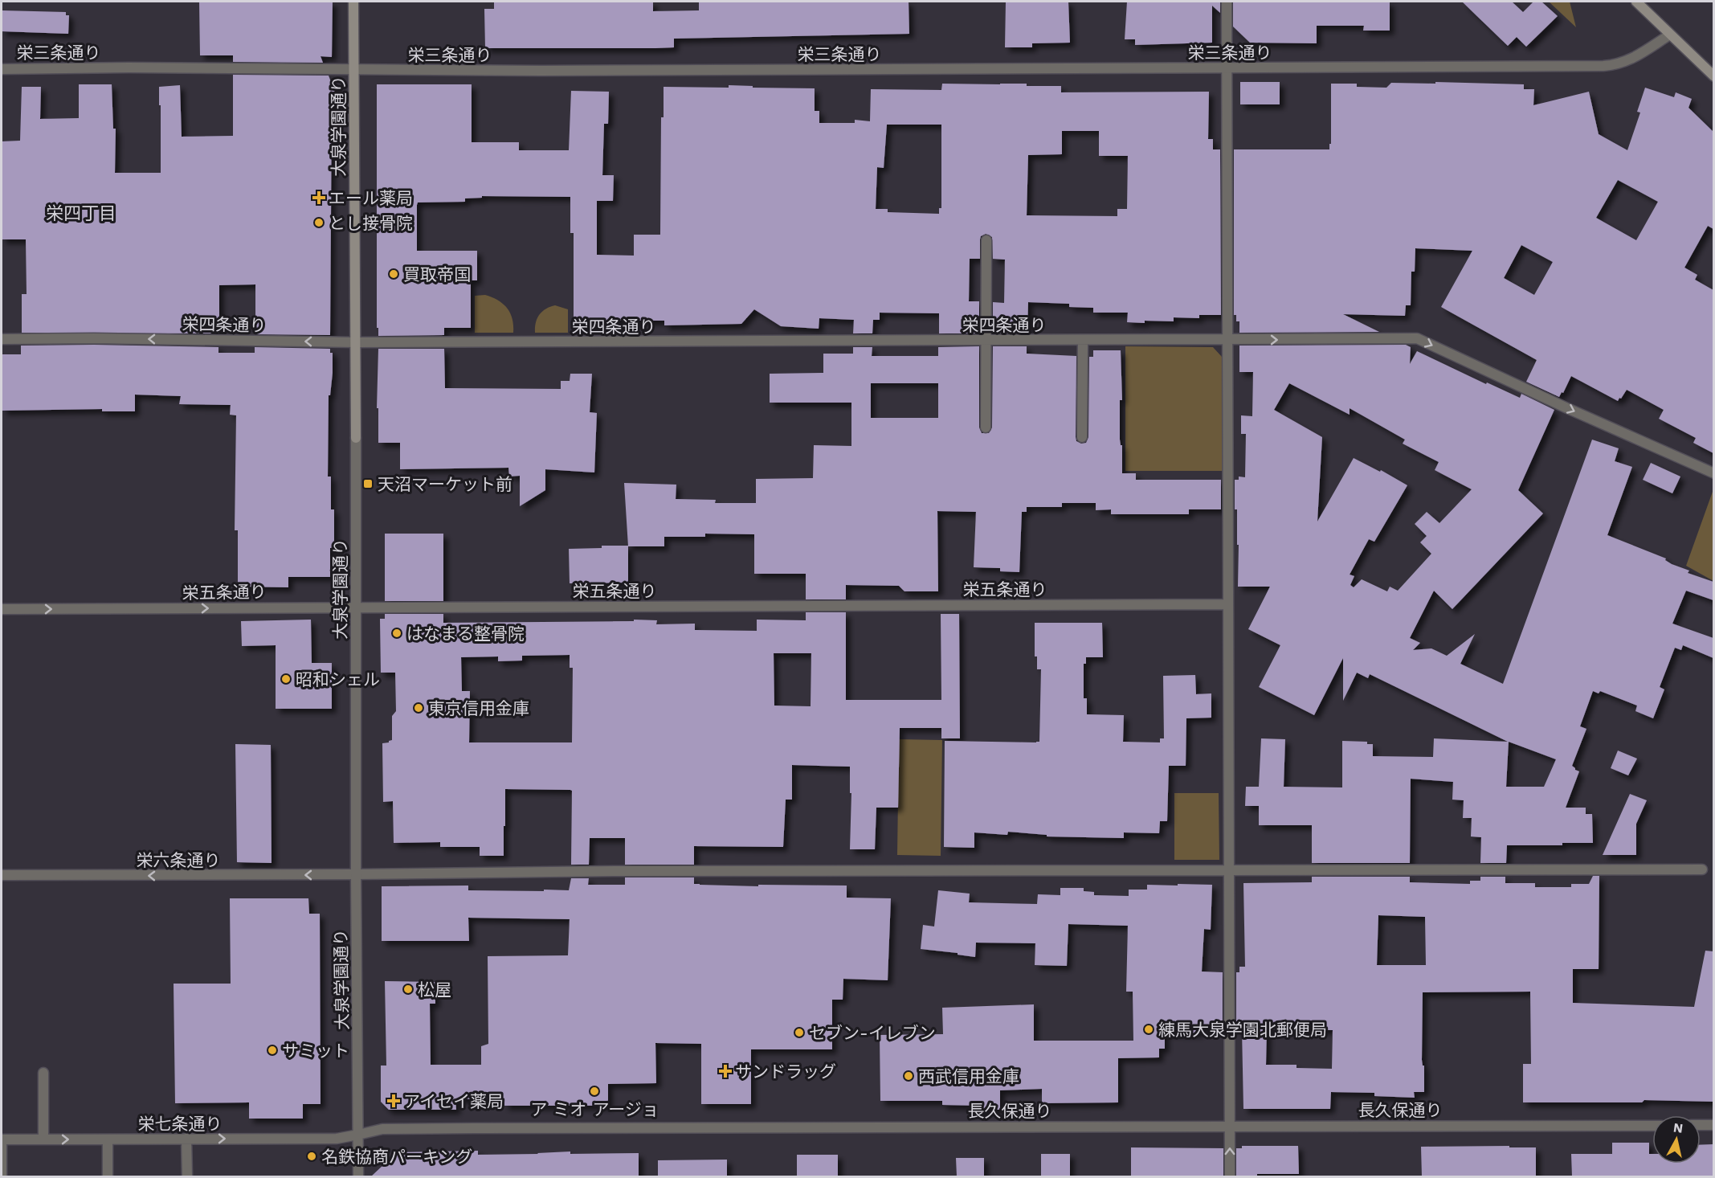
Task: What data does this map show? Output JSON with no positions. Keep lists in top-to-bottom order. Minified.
{"streets":{"main road":["大泉学園通り"],"street":["栄三条通り","栄四条通り","栄五条通り","栄六条通り","長久保通り","栄七条通り"]},"crossings":[["栄三条通り","大泉学園通り"],["大泉学園通り","栄四条通り"],["大泉学園通り","栄五条通り"],["大泉学園通り","栄六条通り"],["大泉学園通り","長久保通り"],["大泉学園通り","栄七条通り"],["長久保通り","栄七条通り"]],"one_way":["栄七条通り"],"districts":["栄四丁目"],"places":{"health":["エール薬局","サンドラッグ","アイセイ薬局"],"other":["とし接骨院","買取帝国","はなまる整骨院","昭和シェル","東京信用金庫","松屋","練馬大泉学園北郵便局","セブン-イレブン","サミット","西武信用金庫","ア ミオ アージョ","名鉄協商パーキング"],"transit":["天沼マーケット前"]},"north":"top"}
